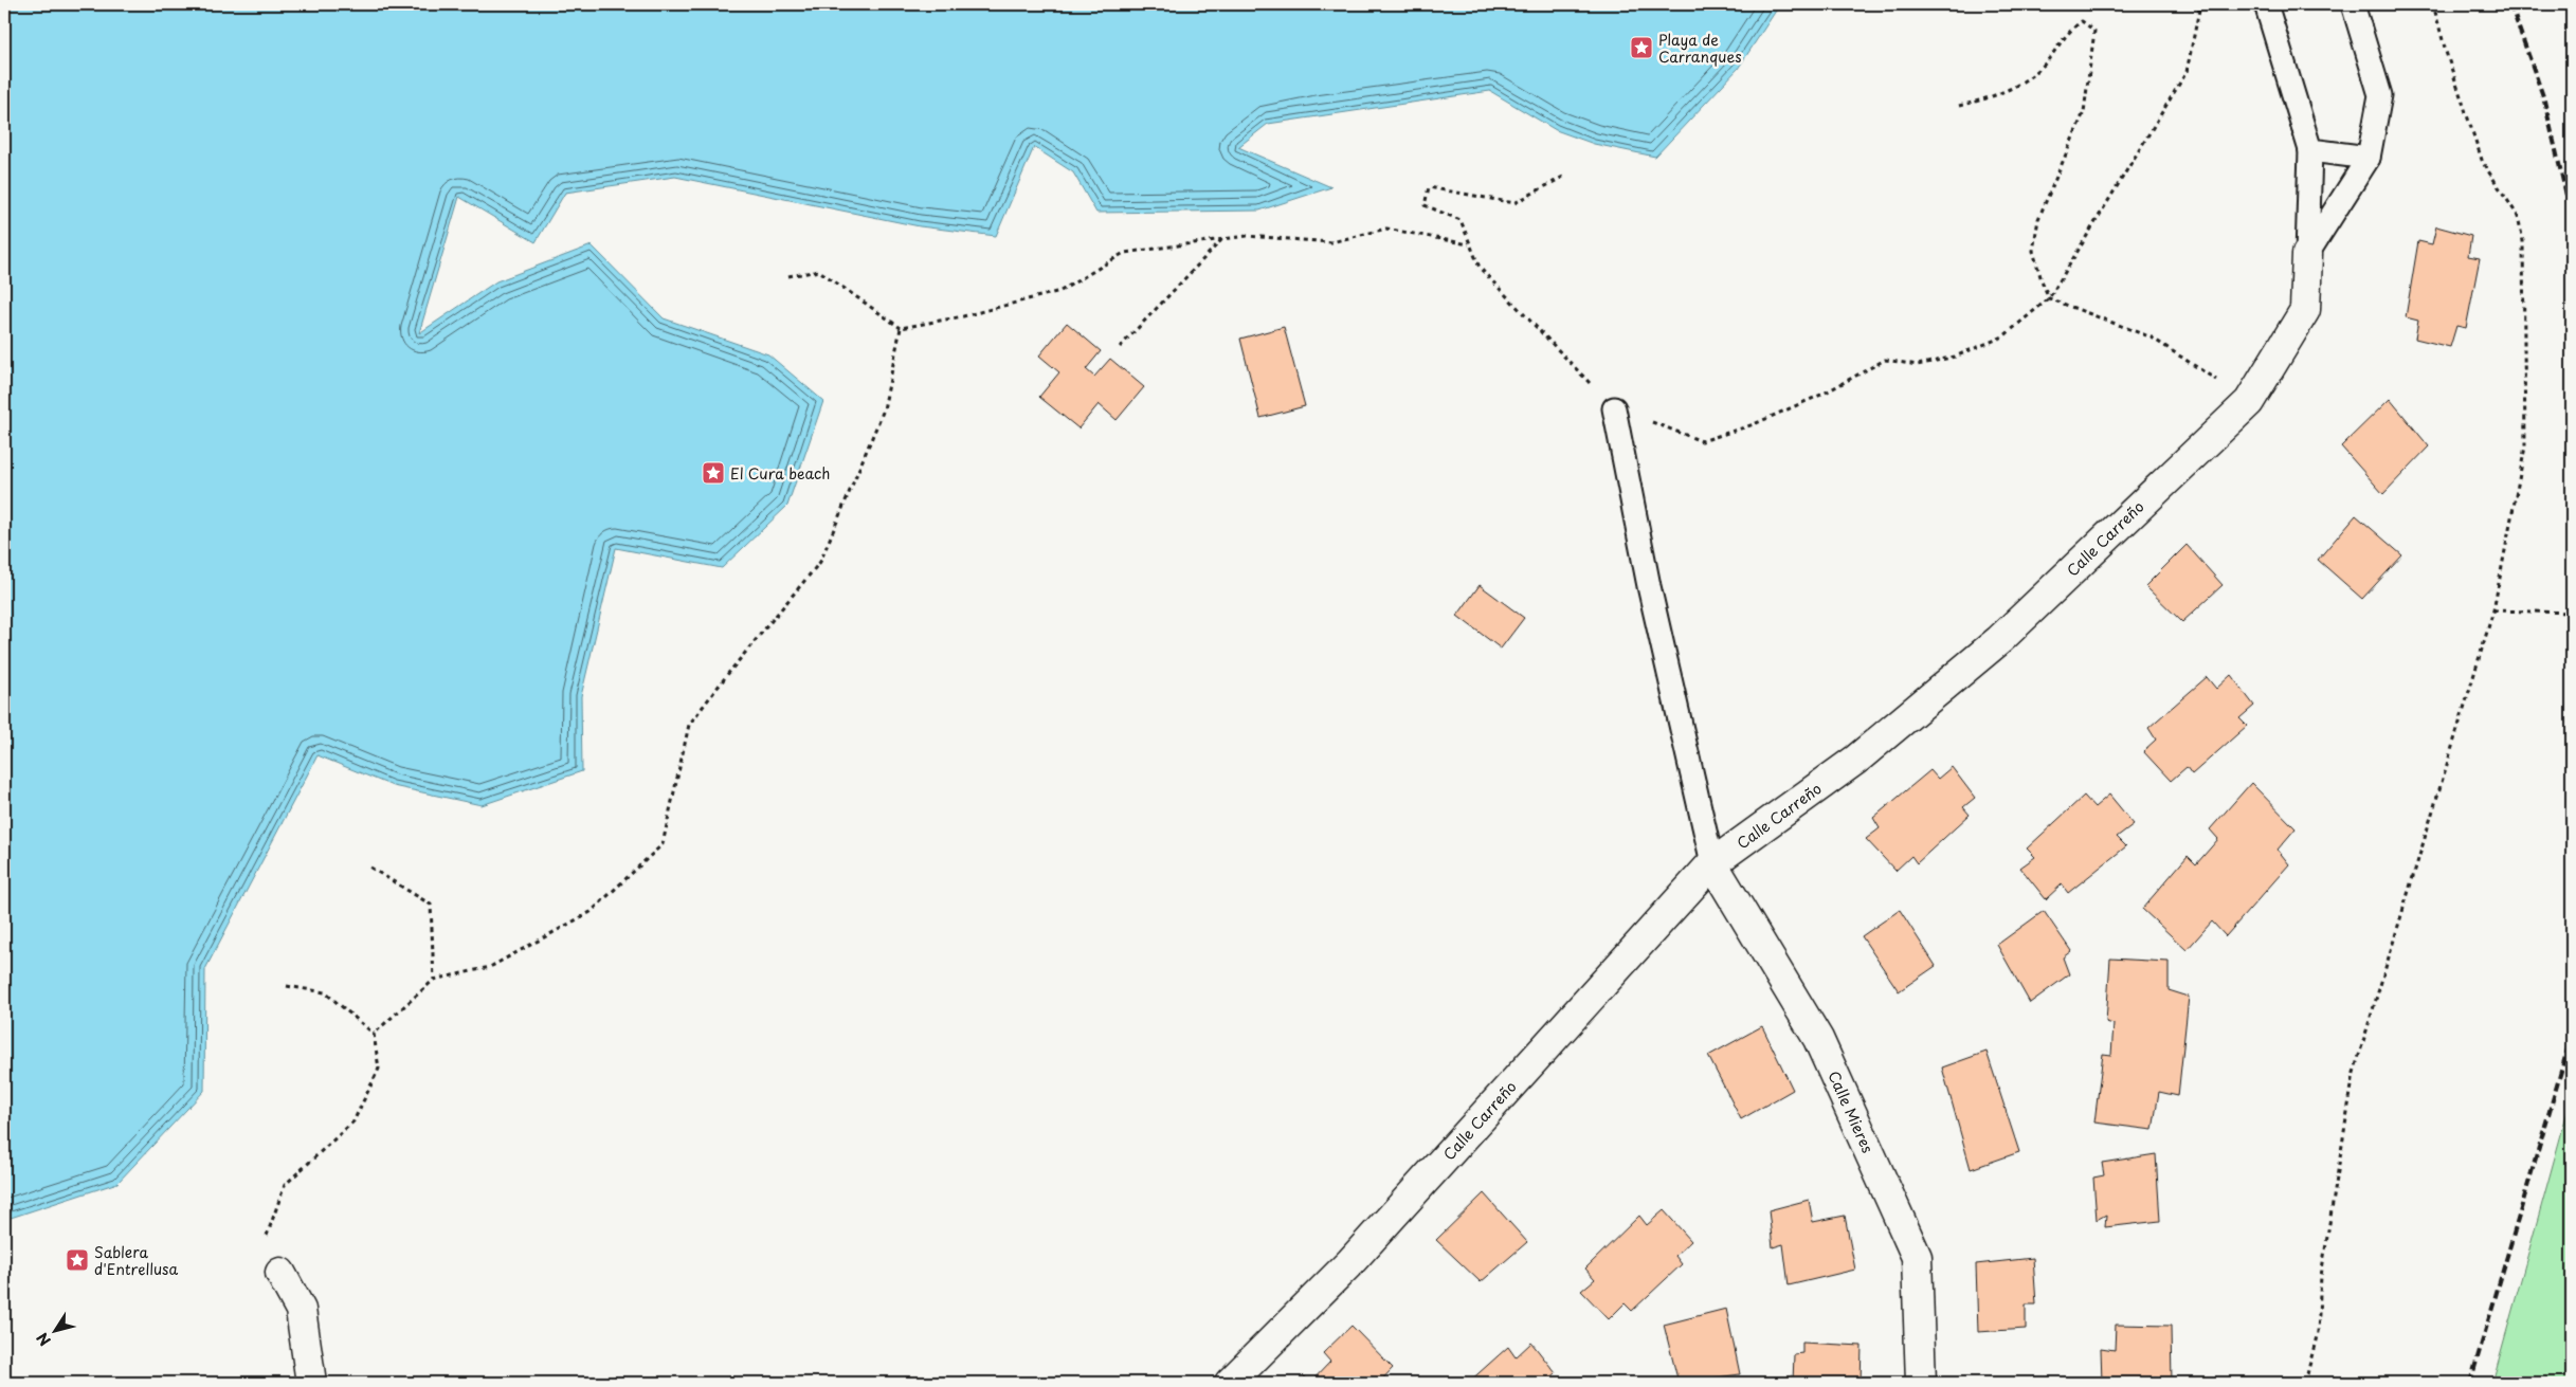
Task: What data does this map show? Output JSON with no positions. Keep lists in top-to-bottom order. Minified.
{"streets":{"street":["Calle Carreño","Calle Mieres"]},"crossings":[["Calle Carreño","Calle Mieres"]],"places":{"place":["Playa de Carranques","El Cura beach","Sablera d'Entrellusa"]},"north":"bottom left"}
